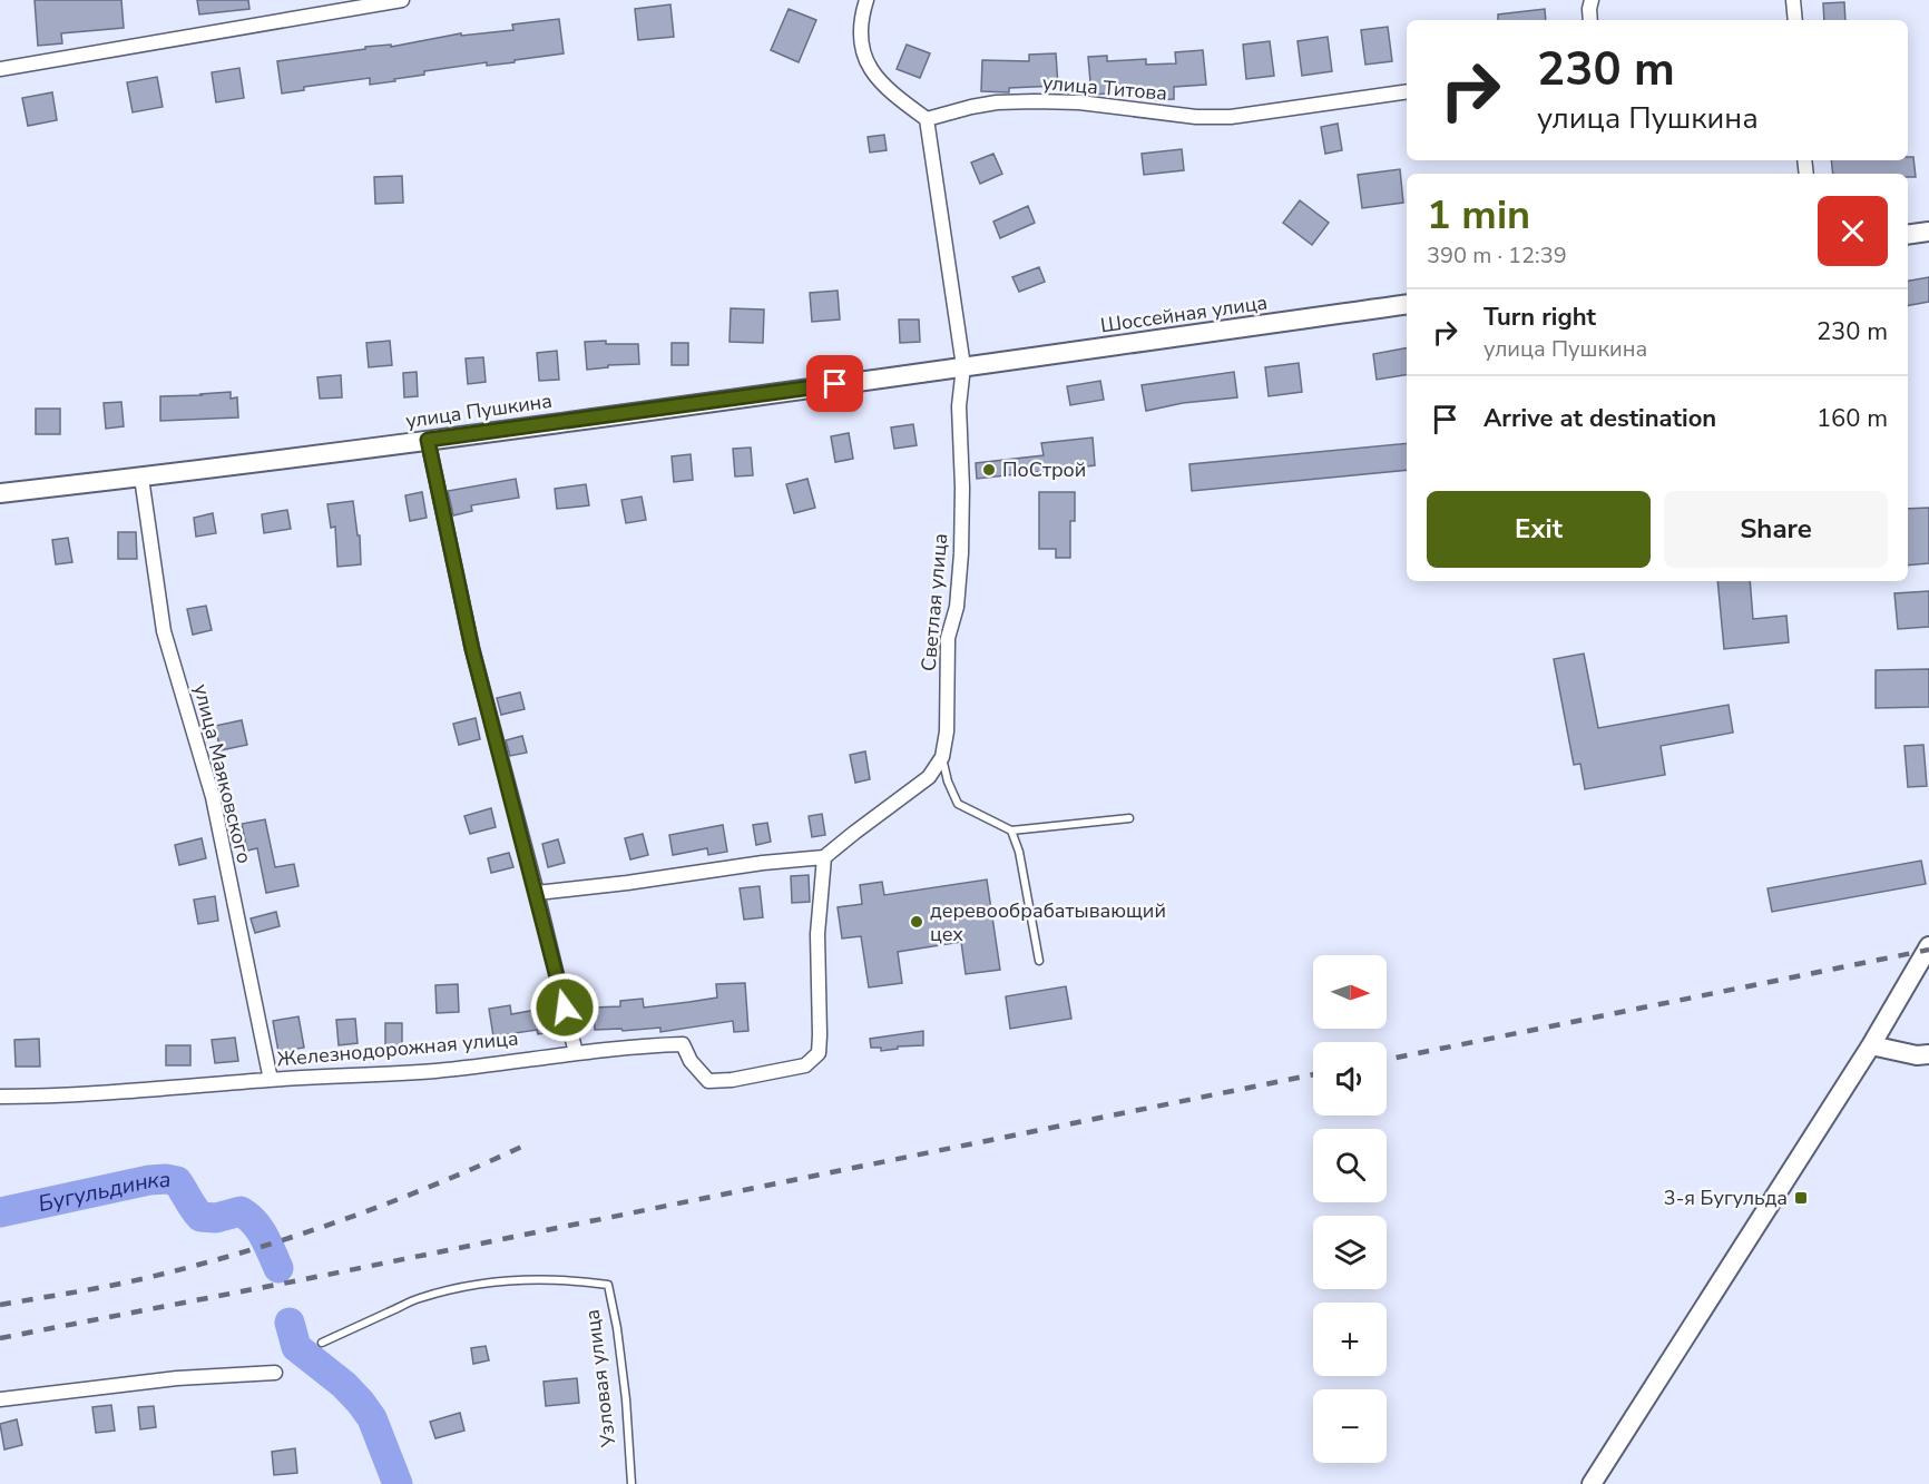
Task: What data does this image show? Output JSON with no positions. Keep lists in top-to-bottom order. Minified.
{"streets":{"main road":["Шоссейная улица","улица Пушкина"],"street":["улица Титова","Светлая улица","улица Маяковского","Железнодорожная улица"],"lane":["Узловая улица"]},"crossings":[["Шоссейная улица","улица Пушкина"],["Шоссейная улица","Светлая улица"],["улица Пушкина","Светлая улица"],["улица Пушкина","улица Маяковского"],["улица Маяковского","Железнодорожная улица"]],"water":["Бугульдинка"],"places":{"other":["ПоСтрой","деревообрабатывающий цех"],"transit":["3-я Бугульда"]},"north":"right","page":{"turn":["230 m","улица Пушкина"],"heading":["1 min","390 m · 12:39"],"list":[{"name":"Turn right","note":"улица Пушкина","value":"230 m"},{"name":"Arrive at destination","value":"160 m"}],"buttons":["Exit","Share"],"map_buttons":["+","−"]}}
